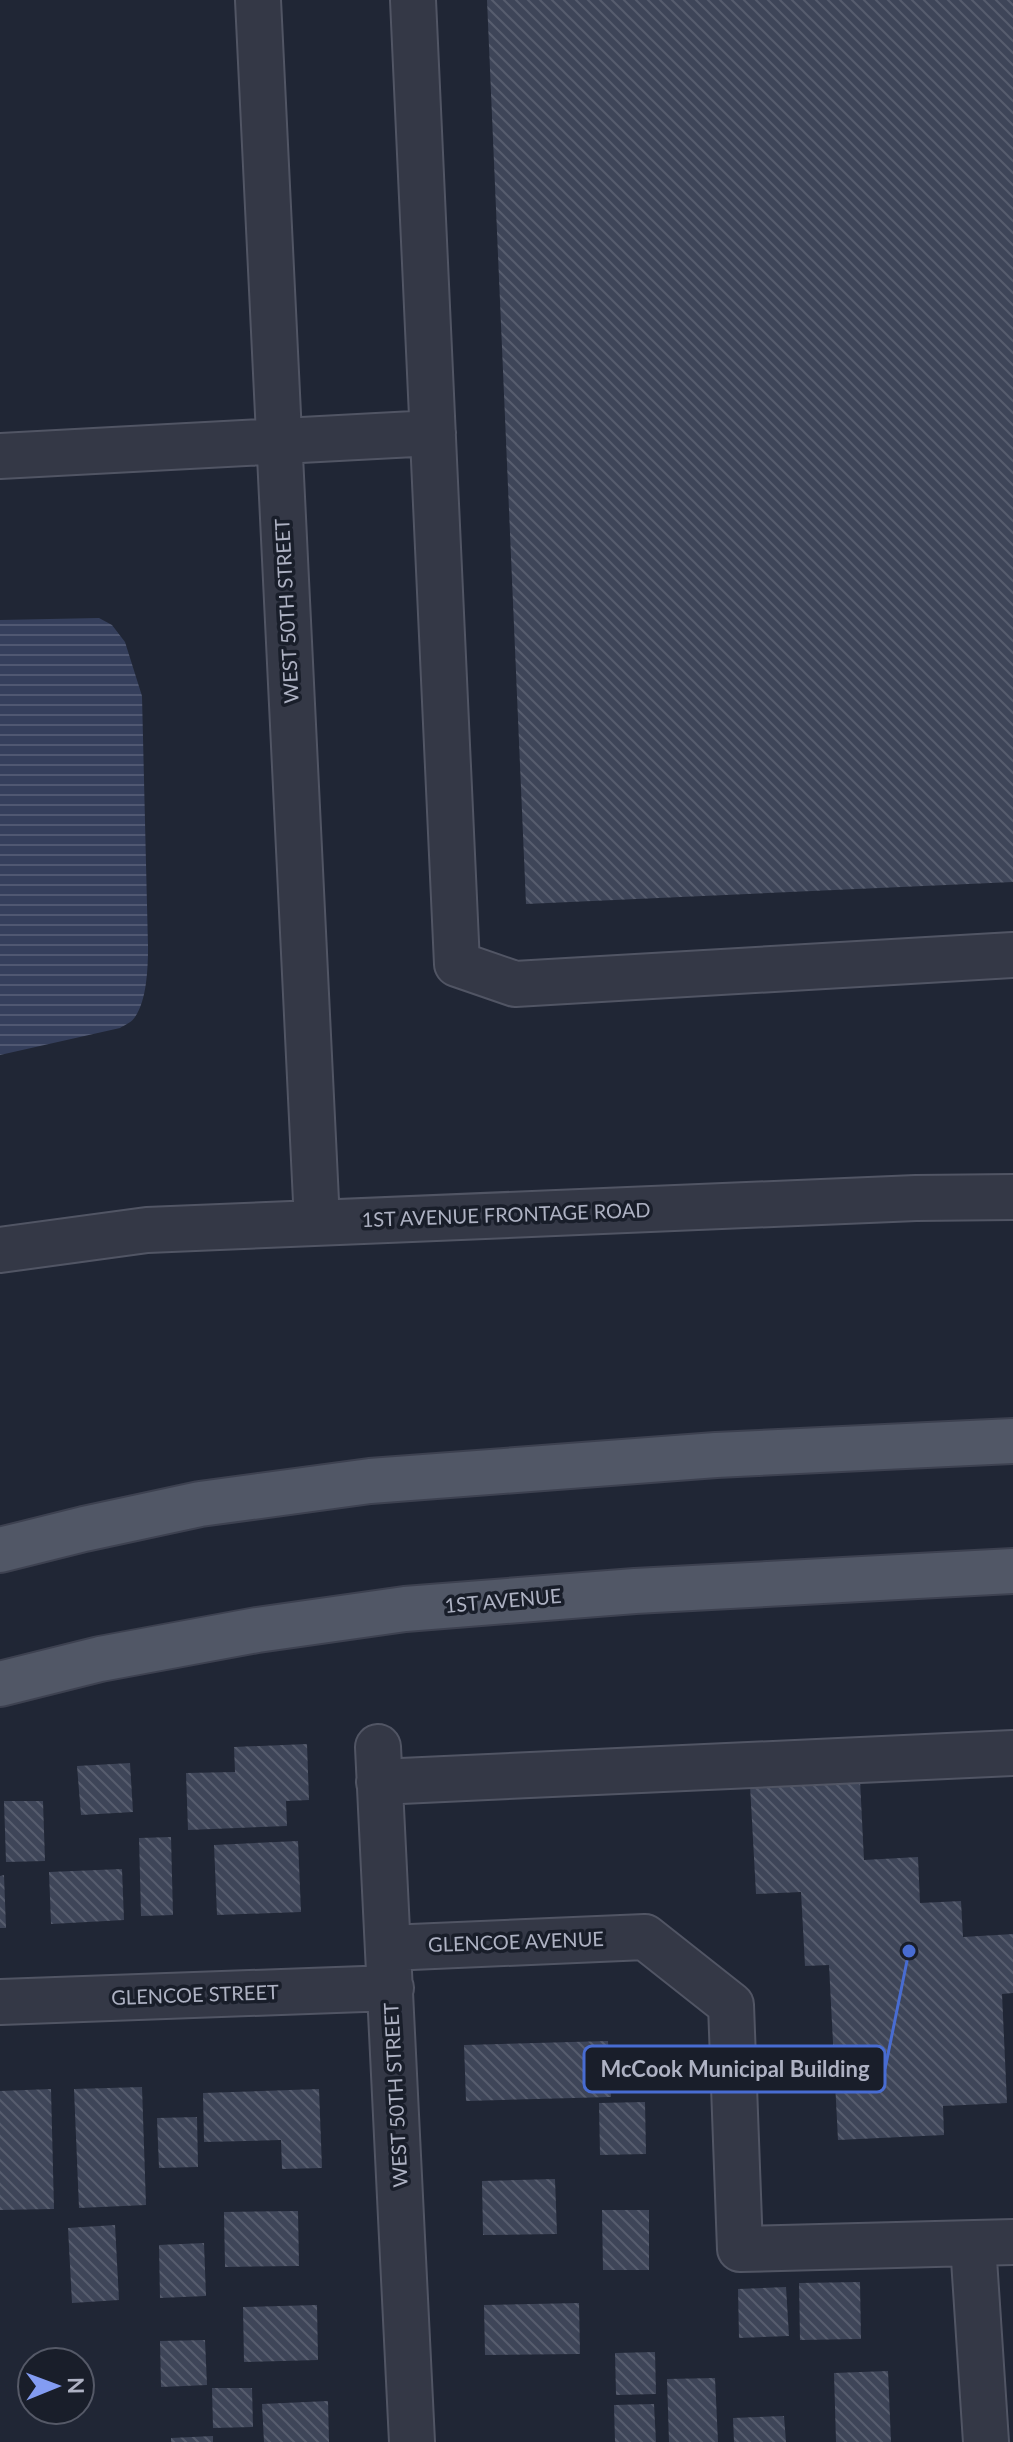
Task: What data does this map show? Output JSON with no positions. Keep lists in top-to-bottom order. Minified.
{"streets":{"main road":["1ST AVENUE"],"street":["WEST 50TH STREET","1ST AVENUE FRONTAGE ROAD","GLENCOE AVENUE","GLENCOE STREET"]},"crossings":[["WEST 50TH STREET","1ST AVENUE FRONTAGE ROAD"],["WEST 50TH STREET","GLENCOE AVENUE"],["WEST 50TH STREET","GLENCOE STREET"],["GLENCOE AVENUE","GLENCOE STREET"]],"places":["McCook Municipal Building"],"north":"right"}
